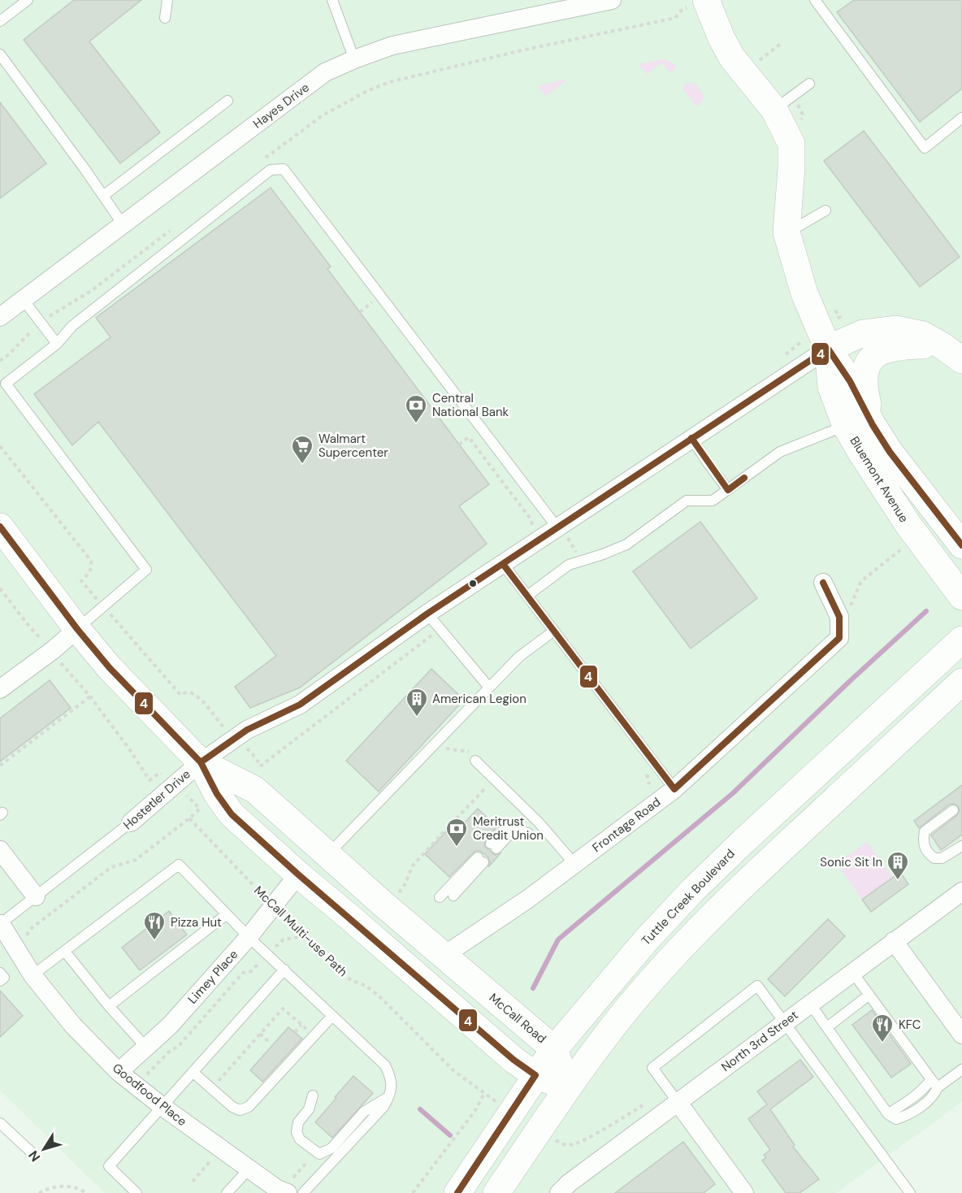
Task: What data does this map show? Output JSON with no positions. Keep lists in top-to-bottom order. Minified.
{"streets":{"main road":["Bluemont Avenue","Hostetler Drive","Tuttle Creek Boulevard","McCall Road"],"street":["Hayes Drive","Frontage Road","Limey Place","North 3rd Street","Goodfood Place"],"path":["McCall Multi-use Path"]},"crossings":[["Bluemont Avenue","Hostetler Drive"],["Hostetler Drive","McCall Road"],["Hostetler Drive","Goodfood Place"],["Frontage Road","McCall Road"],["Tuttle Creek Boulevard","McCall Road"],["McCall Multi-use Path","Limey Place"],["Limey Place","McCall Road"],["Limey Place","Goodfood Place"]],"places":{"bank":["Central National Bank","Meritrust Credit Union"],"supermarket":["Walmart Supercenter"],"building":["American Legion","Sonic Sit In"],"restaurant":["Pizza Hut","KFC"]},"lines":["transit line 4"],"north":"bottom left"}
